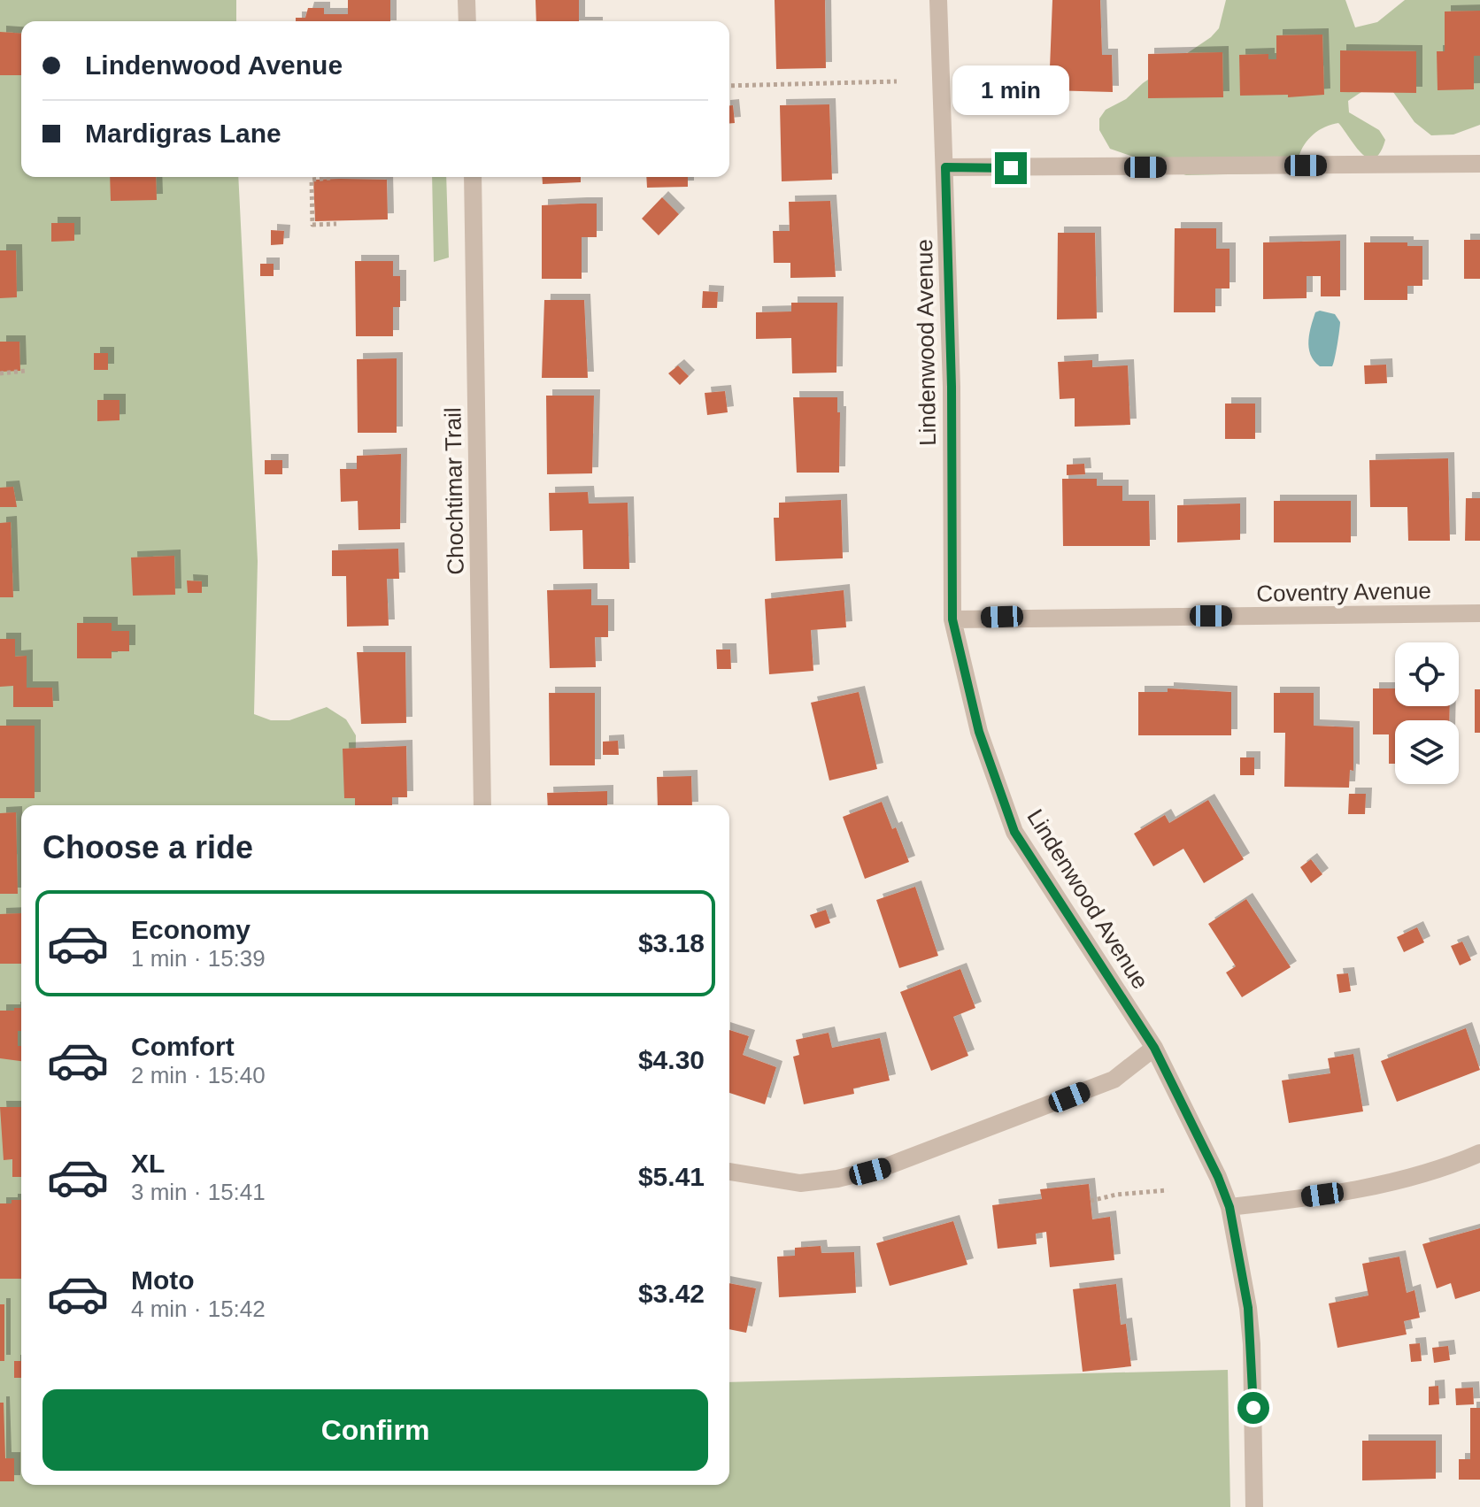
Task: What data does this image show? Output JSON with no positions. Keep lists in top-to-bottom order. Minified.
{"streets":{"street":["Lindenwood Avenue","Chochtimar Trail","Coventry Avenue"]},"crossings":[["Lindenwood Avenue","Coventry Avenue"]],"page":{"banner":["Lindenwood Avenue","Mardigras Lane"],"bubble":"1 min","heading":"Choose a ride","list":[{"name":"Economy","note":"1 min · 15:39","value":"$3.18"},{"name":"Comfort","note":"2 min · 15:40","value":"$4.30"},{"name":"XL","note":"3 min · 15:41","value":"$5.41"},{"name":"Moto","note":"4 min · 15:42","value":"$3.42"}],"buttons":"Confirm"}}
